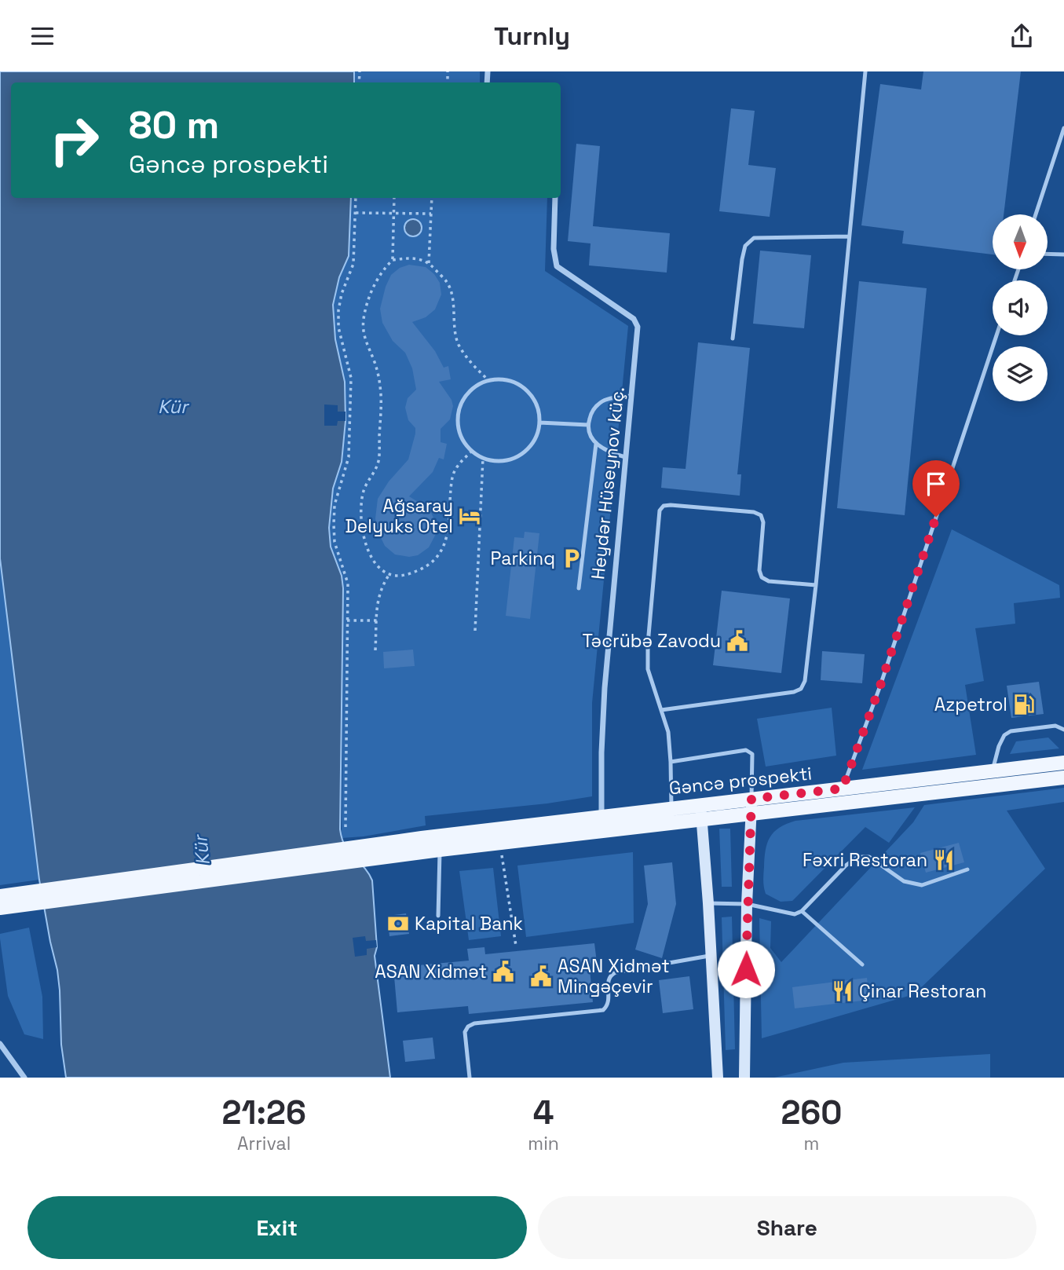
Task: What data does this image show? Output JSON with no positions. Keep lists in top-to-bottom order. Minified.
{"streets":{"main road":["Gəncə prospekti"],"street":["Heydər Hüseynov küç."]},"crossings":[["Heydər Hüseynov küç.","Gəncə prospekti"]],"water":["Kür"],"places":{"hotel":["Ağsaray Delyuks Otel"],"parking":["Parkinq"],"public building":["Təcrübə Zavodu","ASAN Xidmət","ASAN Xidmət Mingəçevir"],"fuel station":["Azpetrol"],"restaurant":["Fəxri Restoran","Çinar Restoran"],"bank":["Kapital Bank"]},"north":"bottom","page":{"header":"Turnly","turn":["80 m","Gəncə prospekti"],"eta":["21:26","Arrival","4","min","260","m"],"buttons":["Exit","Share"]}}
